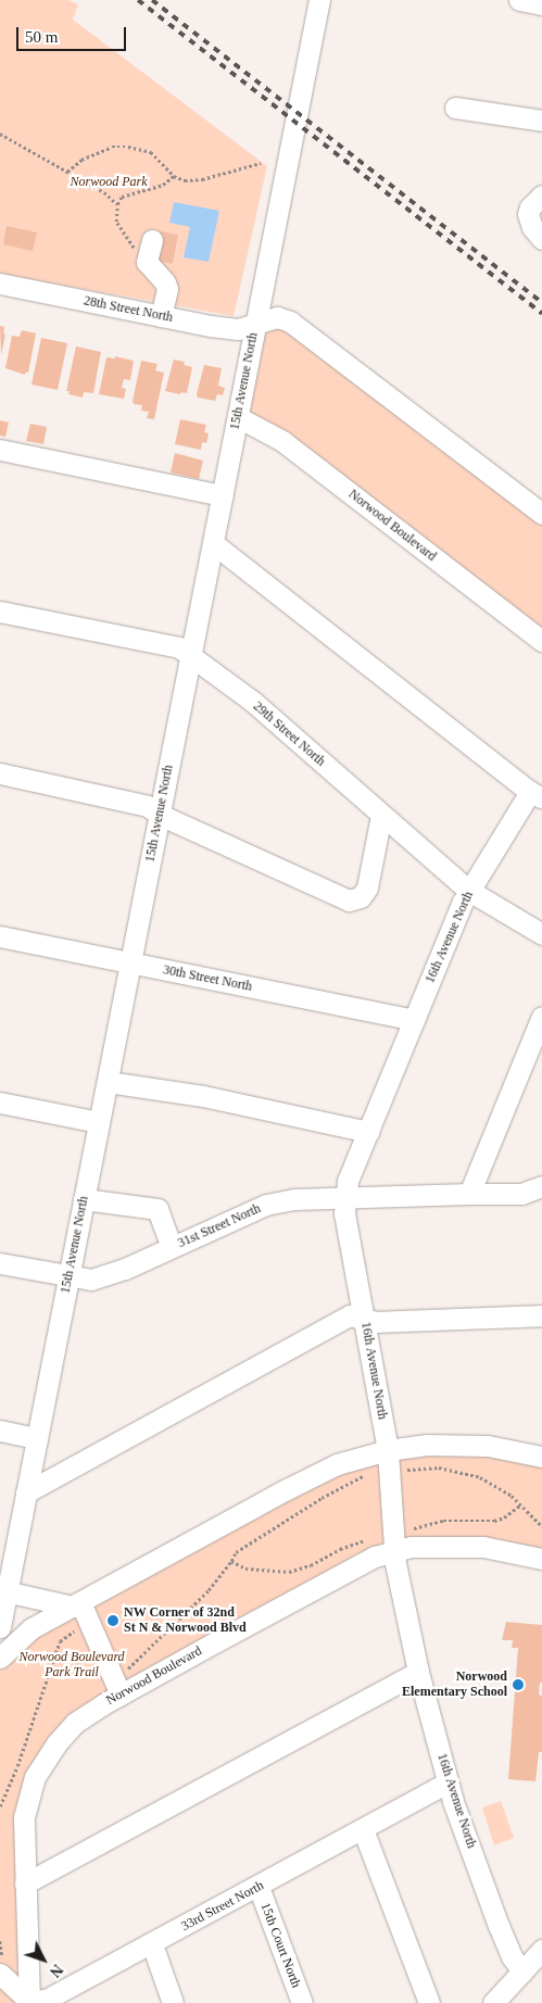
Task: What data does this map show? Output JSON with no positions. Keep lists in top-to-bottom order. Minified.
{"streets":{"street":["28th Street North","15th Avenue North","Norwood Boulevard","29th Street North","16th Avenue North","30th Street North","31st Street North","33rd Street North","15th Court North"]},"crossings":[["28th Street North","15th Avenue North"],["15th Avenue North","Norwood Boulevard"],["15th Avenue North","29th Street North"],["15th Avenue North","30th Street North"],["15th Avenue North","31st Street North"],["Norwood Boulevard","16th Avenue North"],["Norwood Boulevard","33rd Street North"],["29th Street North","16th Avenue North"],["16th Avenue North","30th Street North"],["16th Avenue North","31st Street North"],["16th Avenue North","33rd Street North"],["33rd Street North","15th Court North"]],"parks":["Norwood Park","Norwood Boulevard Park Trail"],"places":["NW Corner of 32nd St N & Norwood Blvd","Norwood Elementary School"],"scale_bar":"50 m","north":"bottom right"}
